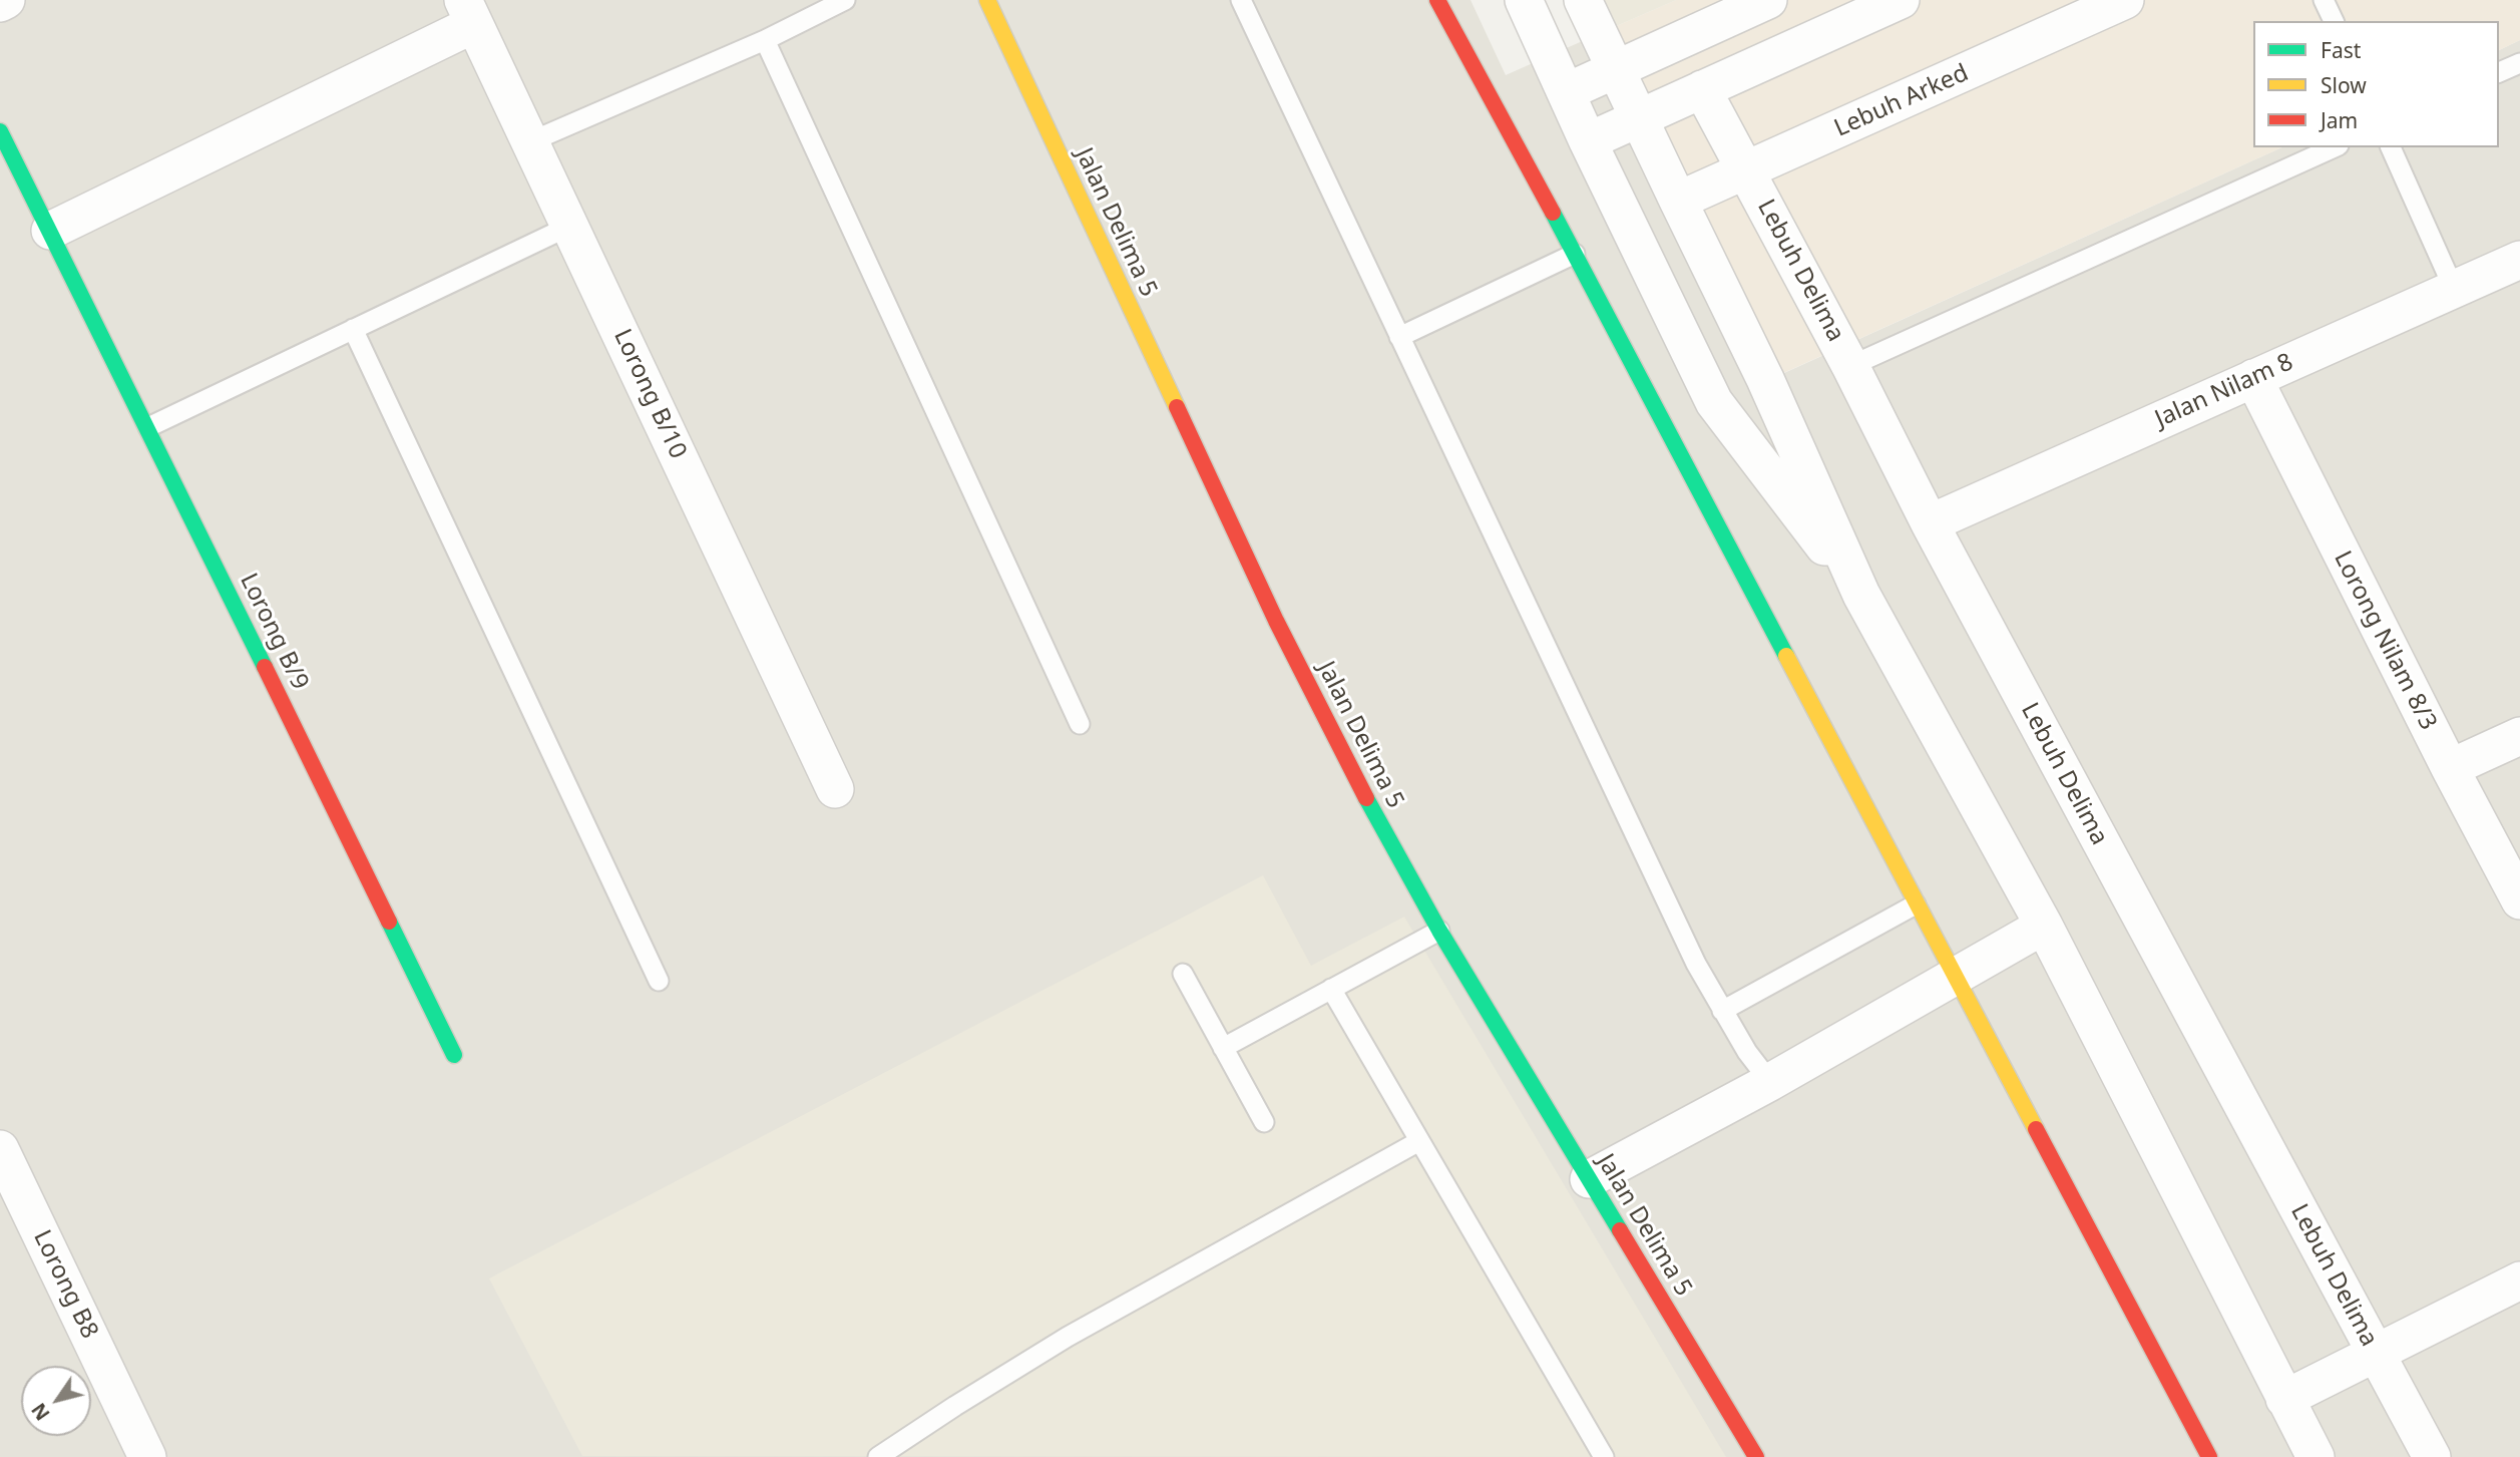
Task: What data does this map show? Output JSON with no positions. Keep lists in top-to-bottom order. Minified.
{"streets":{"street":["Lebuh Arked","Jalan Delima 5","Lebuh Delima","Jalan Nilam 8","Lorong B/10","Lorong B/9","Lorong Nilam 8/3","Lorong B8"]},"crossings":[["Lebuh Arked","Lebuh Delima"],["Lebuh Delima","Jalan Nilam 8"],["Jalan Nilam 8","Lorong Nilam 8/3"]],"legend":["Fast","Slow","Jam"],"north":"bottom left"}
